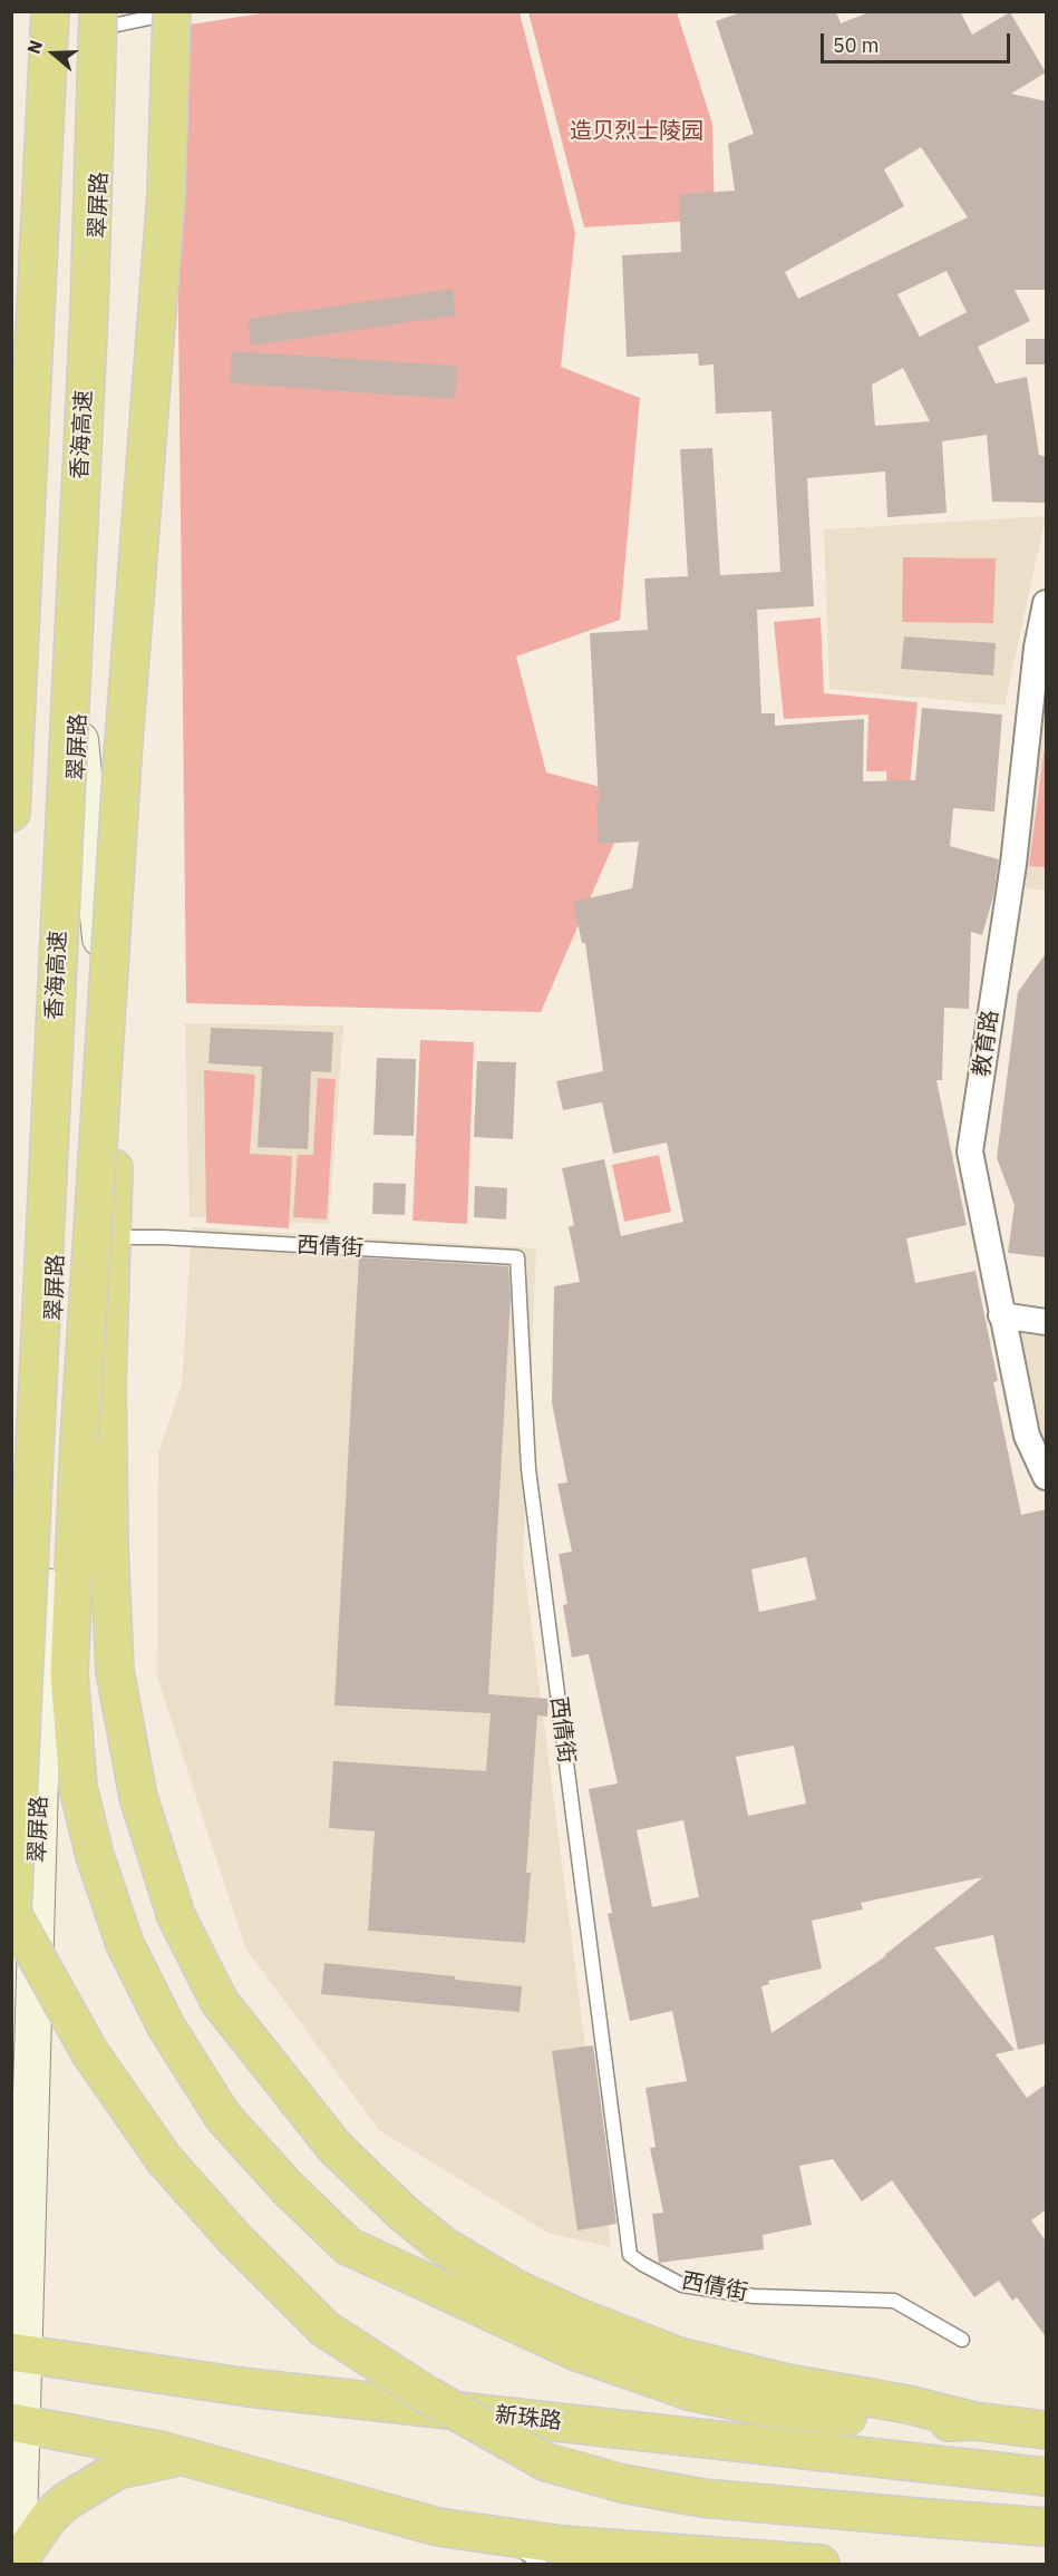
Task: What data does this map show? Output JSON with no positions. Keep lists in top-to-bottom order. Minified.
{"streets":{"highway":["香海高速","新珠路"],"main road":["翠屏路"],"street":["教育路"],"lane":["西倩街"]},"crossings":[["翠屏路","香海高速"],["翠屏路","新珠路"]],"parks":["造贝烈士陵园"],"scale_bar":"50 m","north":"left"}
